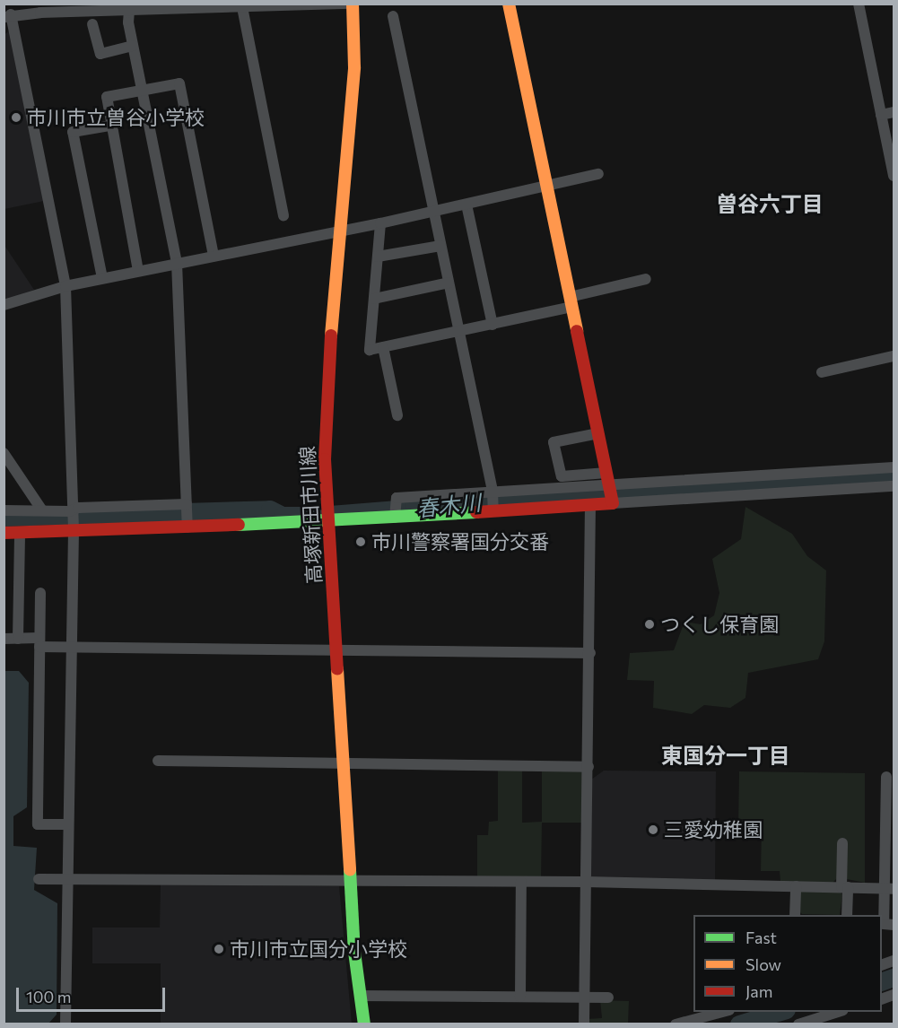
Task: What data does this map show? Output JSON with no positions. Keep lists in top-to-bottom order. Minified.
{"streets":{"street":["高塚新田市川線"]},"districts":["曽谷六丁目","東国分一丁目"],"water":["春木川"],"places":["市川市立曽谷小学校","市川警察署国分交番","つくし保育園","三愛幼稚園","市川市立国分小学校"],"legend":["Fast","Slow","Jam"],"scale_bar":"100 m"}
